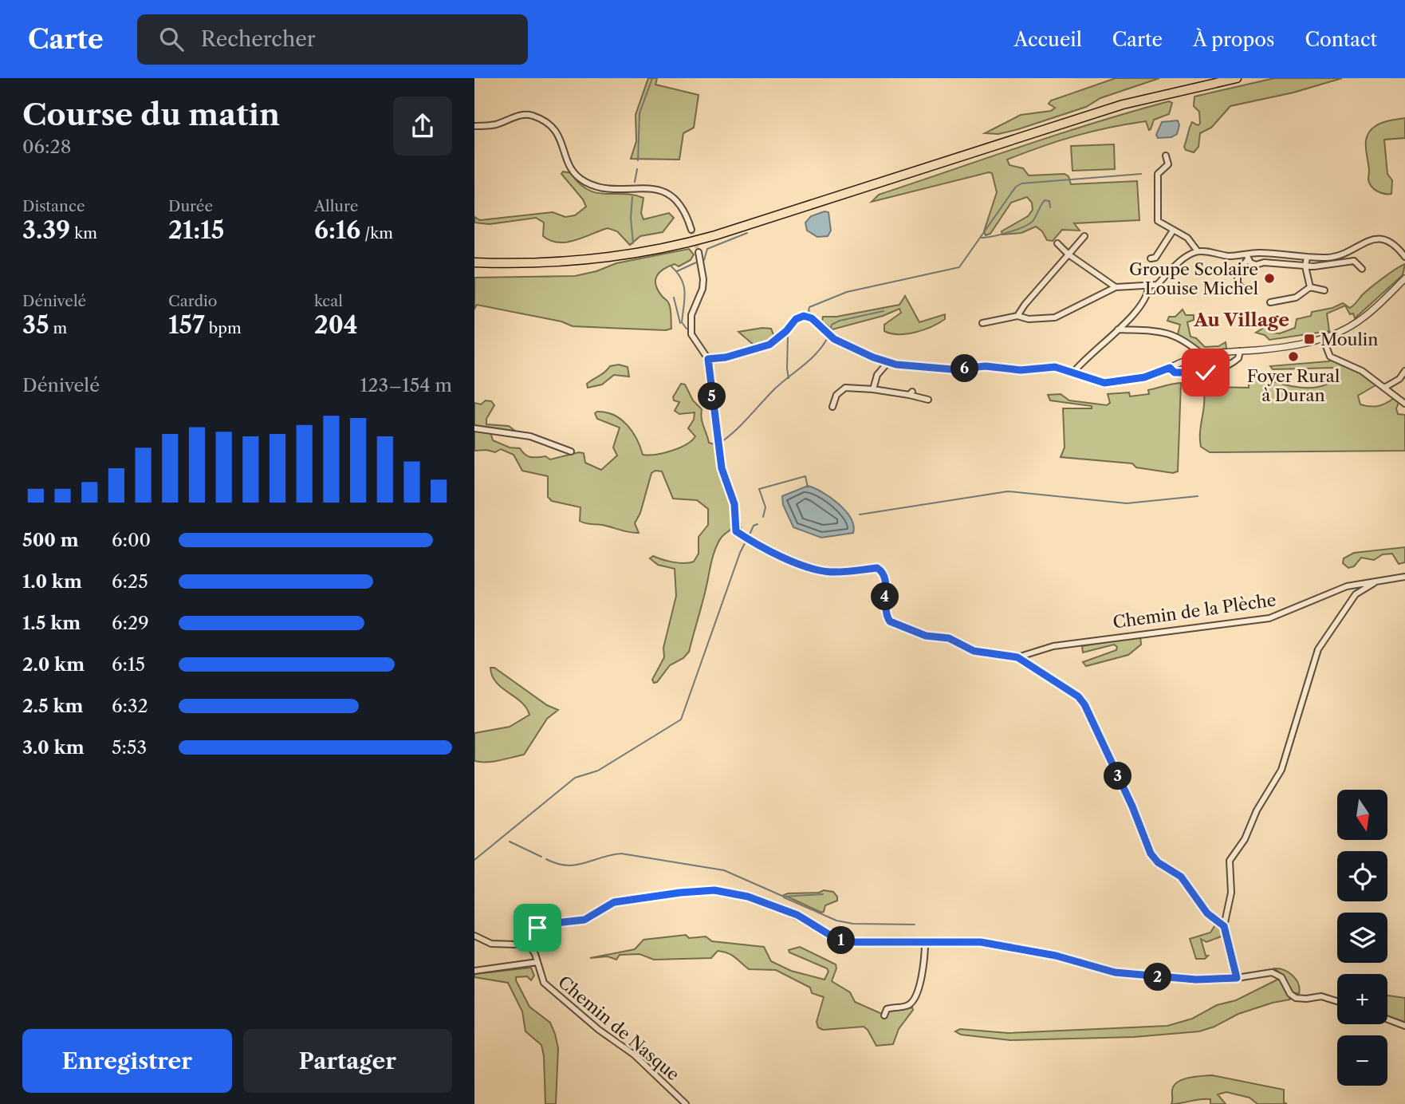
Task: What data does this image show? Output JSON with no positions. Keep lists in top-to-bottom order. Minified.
{"streets":{"street":["Chemin de la Plèche","Chemin de Nasque"]},"districts":["Au Village"],"places":{"other":["Groupe Scolaire Louise Michel","Foyer Rural à Duran"],"transit":["Moulin"]},"north":"bottom","page":{"header":"Carte","search":"Rechercher","nav":["Accueil","Carte","À propos","Contact"],"heading":["Course du matin","06:28"],"stats":[["Distance","3.39 km"],["Durée","21:15"],["Allure","6:16 /km"],["Dénivelé","35 m"],["Cardio","157 bpm"],["kcal","204"]],"pins":["6","5","4","3","1","2"],"chart":["Dénivelé","123–154 m"],"list":[{"name":"500 m","note":"6:00"},{"name":"1.0 km","note":"6:25"},{"name":"1.5 km","note":"6:29"},{"name":"2.0 km","note":"6:15"},{"name":"2.5 km","note":"6:32"},{"name":"3.0 km","note":"5:53"}],"map_buttons":["+","−"],"buttons":["Enregistrer","Partager"]}}
